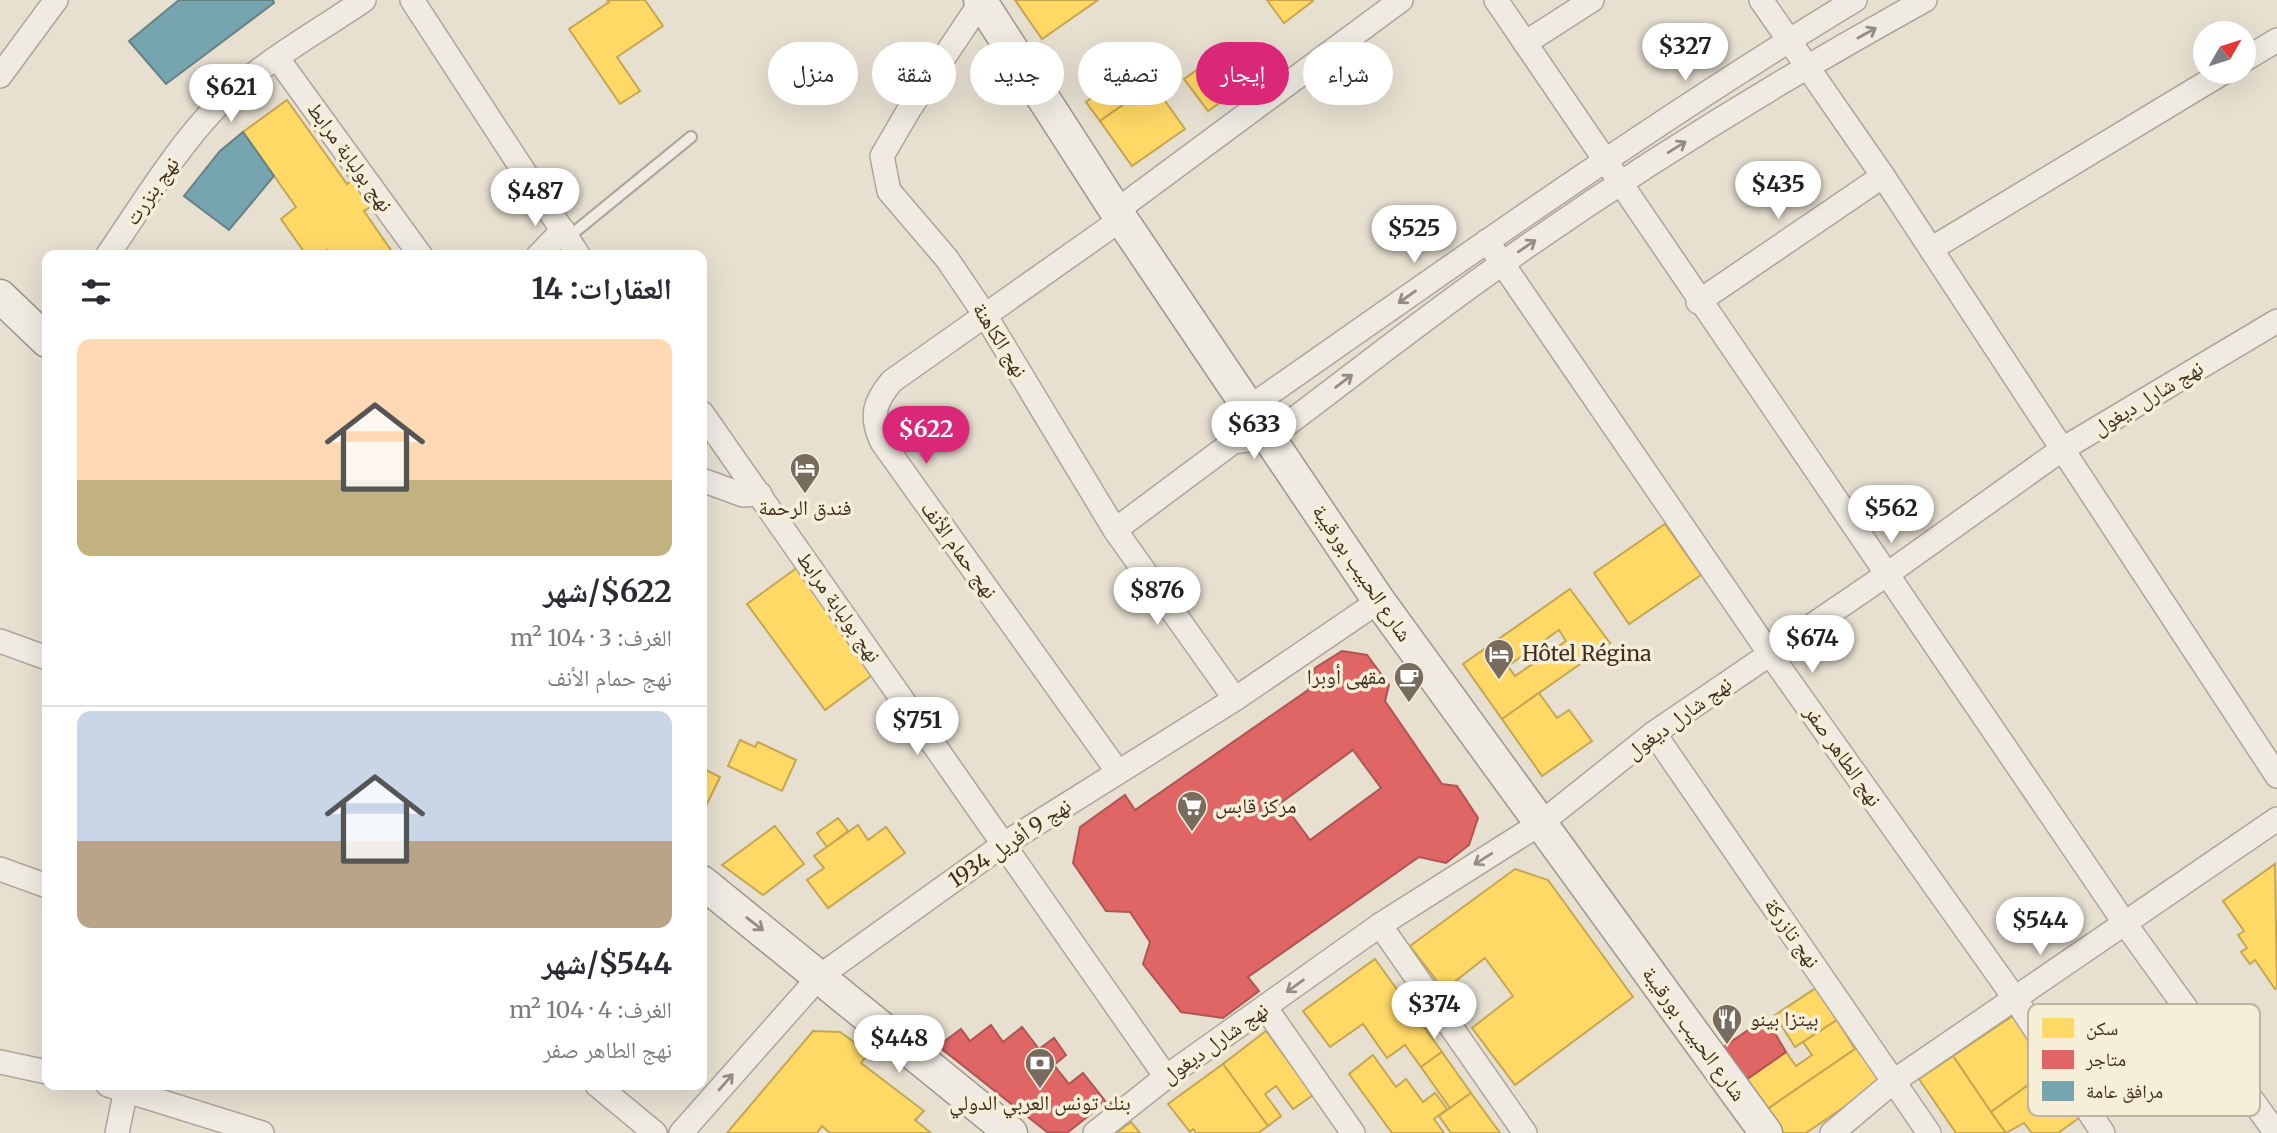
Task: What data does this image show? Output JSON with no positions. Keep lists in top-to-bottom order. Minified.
{"streets":{"street":["نهج بولبابة مرابط","نهج بنزرت","نهج الكاهنة","نهج شارل ديغول","نهج حمام الأنف","شارع الحبيب بورقيبة","نهج الطاهر صفر","نهج 9 أفريل 1934","نهج تازركة"]},"crossings":[["نهج بولبابة مرابط","نهج بنزرت"],["نهج بولبابة مرابط","نهج شارل ديغول"],["نهج بولبابة مرابط","نهج 9 أفريل 1934"],["نهج الكاهنة","نهج حمام الأنف"],["نهج الكاهنة","شارع الحبيب بورقيبة"],["نهج الكاهنة","نهج 9 أفريل 1934"],["نهج شارل ديغول","شارع الحبيب بورقيبة"],["نهج شارل ديغول","نهج الطاهر صفر"],["نهج شارل ديغول","نهج تازركة"],["نهج حمام الأنف","شارع الحبيب بورقيبة"],["نهج حمام الأنف","نهج 9 أفريل 1934"],["شارع الحبيب بورقيبة","نهج 9 أفريل 1934"]],"places":{"hotel":["فندق الرحمة","Hôtel Régina"],"cafe":["مقهى أوبرا"],"supermarket":["مركز قابس"],"restaurant":["بيتزا بينو"],"bank":["بنك تونس العربي الدولي"]},"legend":["سكن","متاجر","مرافق عامة"],"north":"top right","page":{"price":["$327","$621","$435","$487","$525","$633","$622","$562","$876","$674","$751","$544","$374","$448"],"chip":["شراء","إيجار","تصفية","جديد","شقة","منزل"],"heading":"العقارات: 14","list":[{"name":"$622/شهر","note":"الغرف: 3 · 104 m² · نهج حمام الأنف"},{"name":"$544/شهر","note":"الغرف: 4 · 104 m² · نهج الطاهر صفر"}]}}
